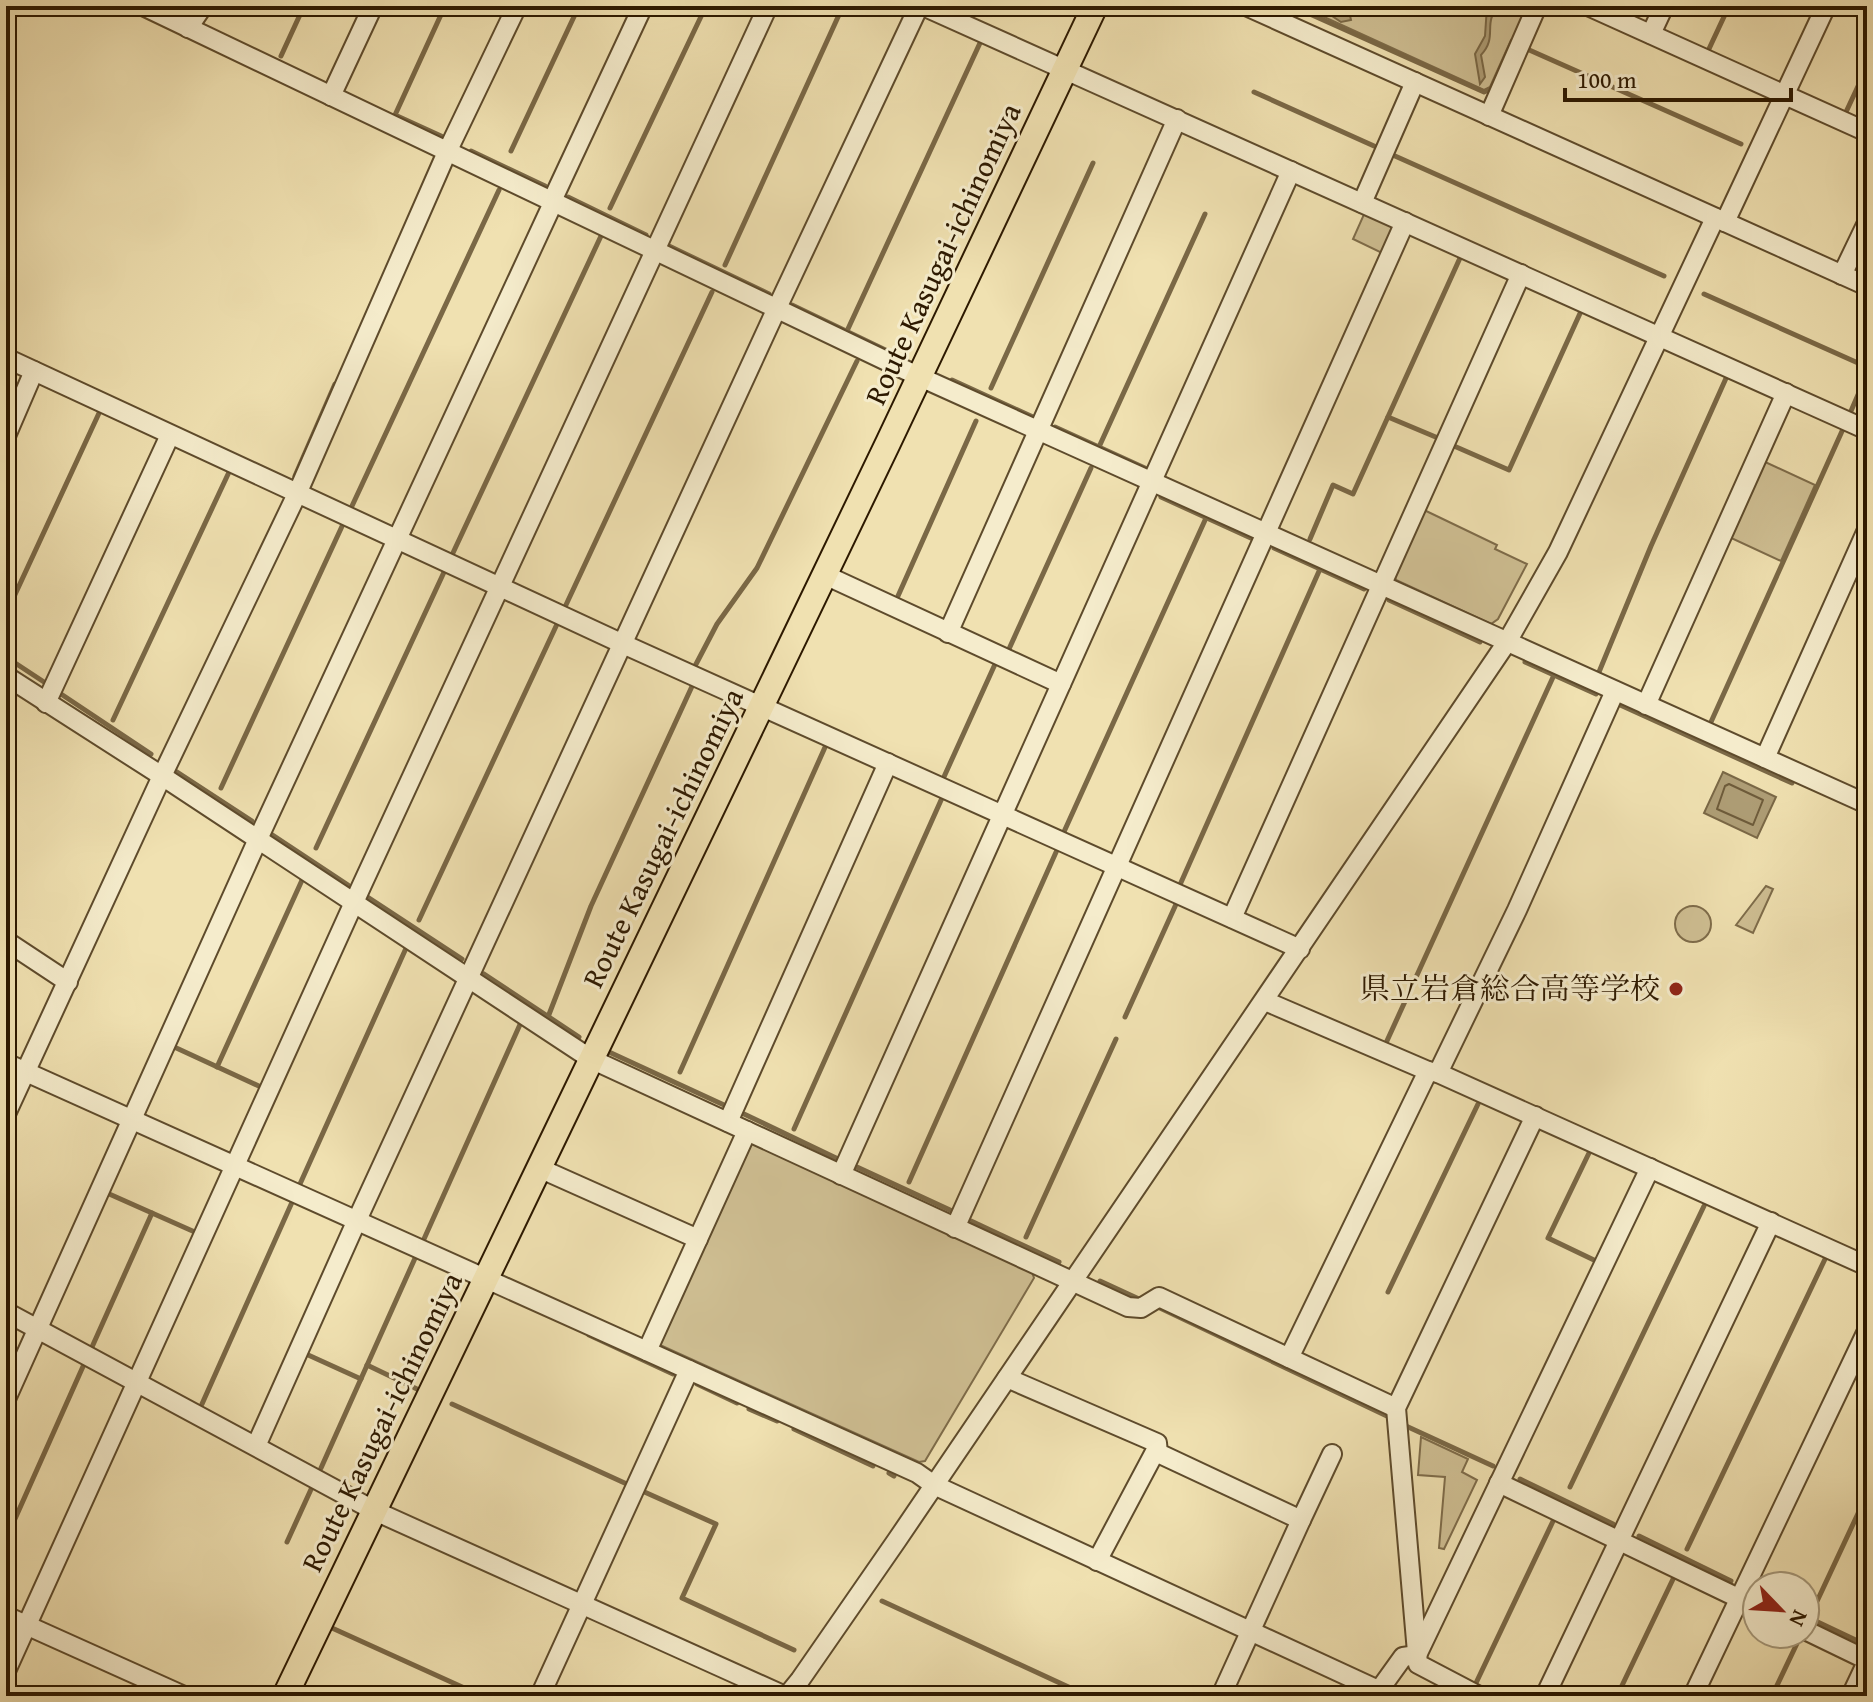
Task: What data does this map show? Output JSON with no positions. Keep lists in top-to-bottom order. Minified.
{"streets":{"main road":["Route Kasugai-ichinomiya"]},"places":["県立岩倉総合高等学校"],"scale_bar":"100 m","north":"bottom right"}
